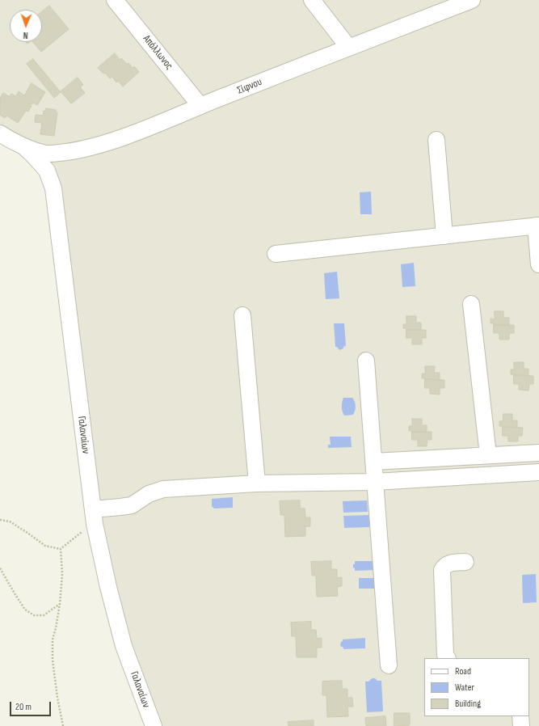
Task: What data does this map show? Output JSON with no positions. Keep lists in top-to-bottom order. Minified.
{"streets":{"street":["Απόλλωνος","Σίφνου","Γαλαναίων"]},"crossings":[["Απόλλωνος","Σίφνου"],["Σίφνου","Γαλαναίων"]],"legend":["Road","Water","Building"],"scale_bar":"20 m","north":"bottom"}
